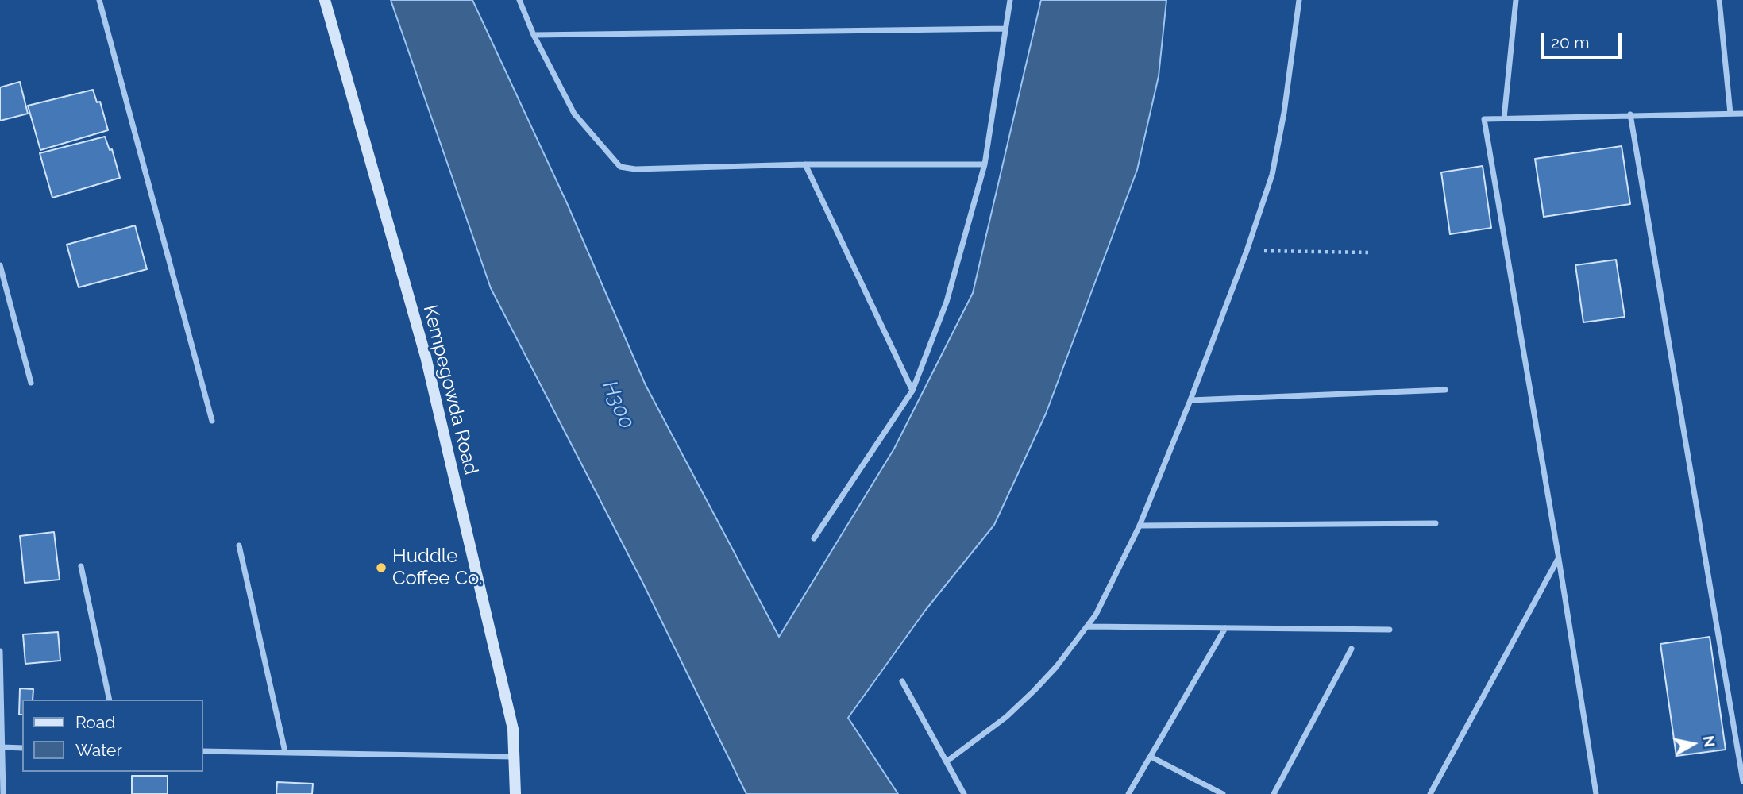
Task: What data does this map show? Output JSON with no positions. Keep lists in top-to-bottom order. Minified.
{"streets":{"street":["Kempegowda Road"]},"water":["H300"],"places":["Huddle Coffee Co."],"legend":["Road","Water"],"scale_bar":"20 m","north":"right"}
